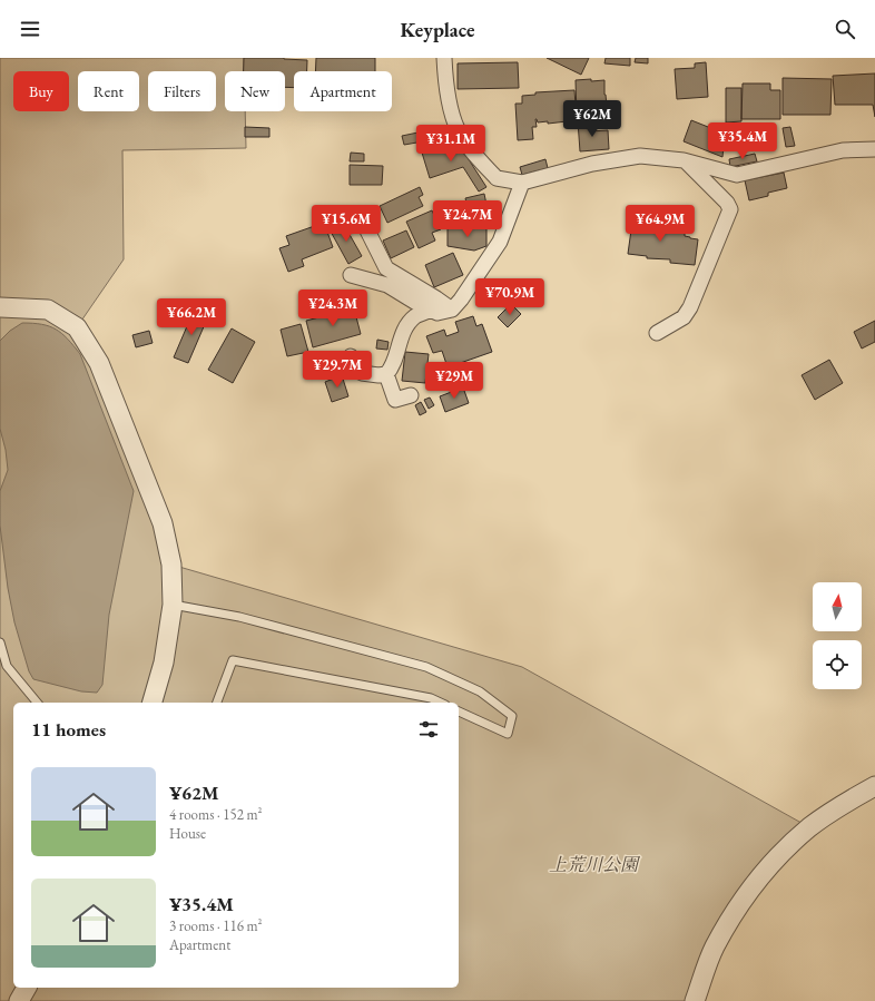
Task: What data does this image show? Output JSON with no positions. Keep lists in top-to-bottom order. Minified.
{"parks":["上荒川公園"],"north":"top","page":{"header":"Keyplace","chip":["Buy","Rent","Filters","New","Apartment"],"price":["¥62M","¥35.4M","¥31.1M","¥24.7M","¥15.6M","¥64.9M","¥70.9M","¥24.3M","¥66.2M","¥29.7M","¥29M"],"heading":"11 homes","list":[{"name":"¥62M","note":"4 rooms · 152 m² · House"},{"name":"¥35.4M","note":"3 rooms · 116 m² · Apartment"}]}}
